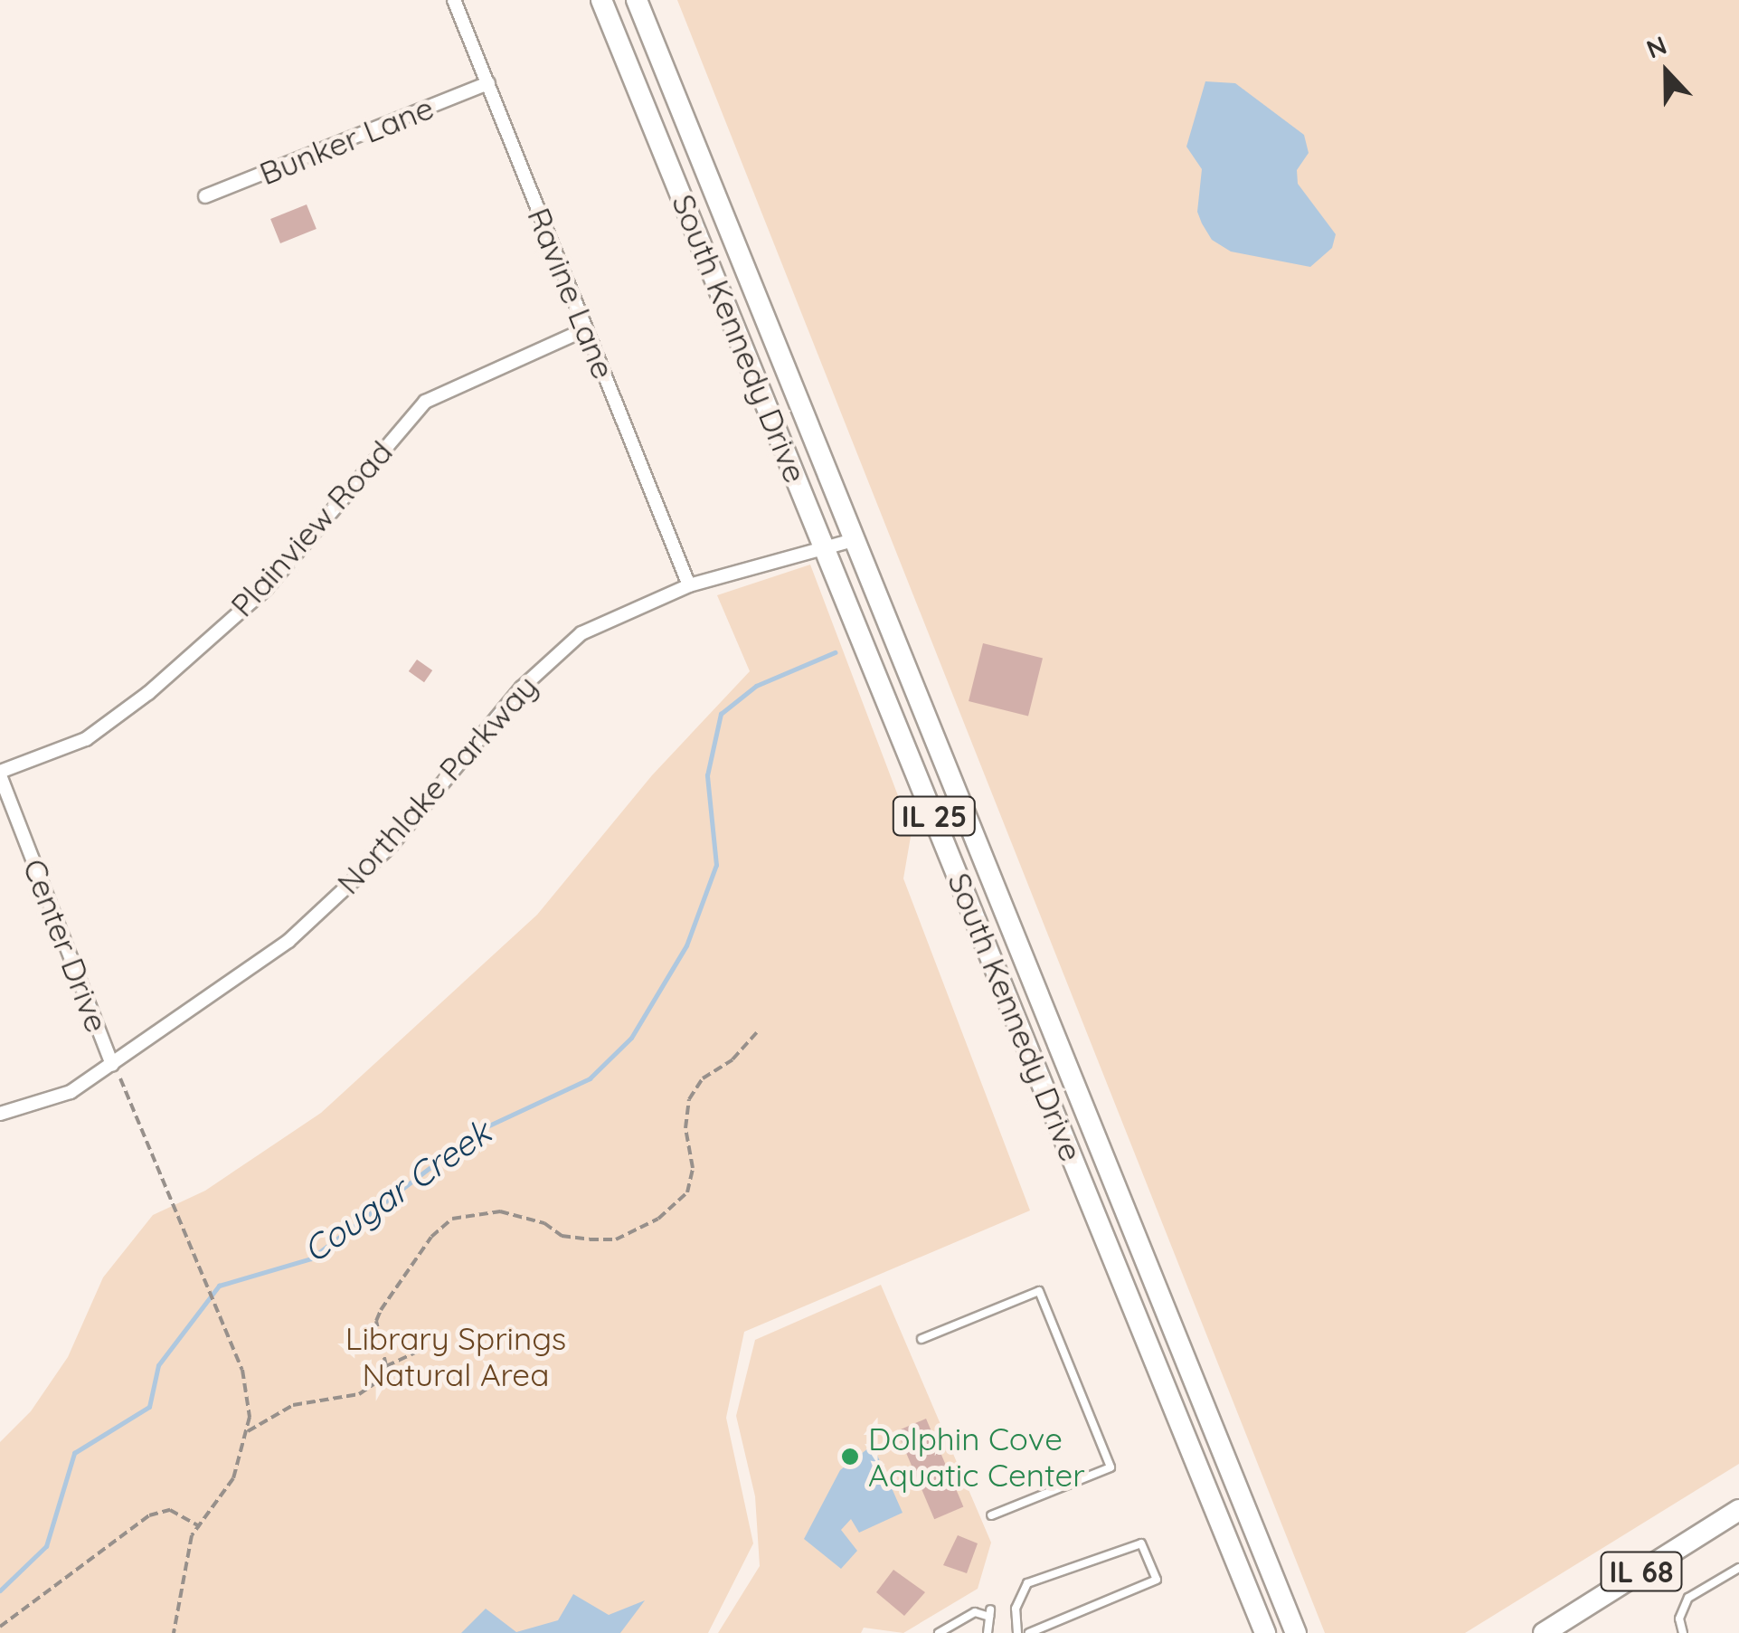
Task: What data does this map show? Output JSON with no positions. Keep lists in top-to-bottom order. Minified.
{"streets":{"main road":["South Kennedy Drive","IL 25","IL 68"],"street":["Bunker Lane","Ravine Lane","Plainview Road","Northlake Parkway","Center Drive"]},"crossings":[["Bunker Lane","Ravine Lane"],["Ravine Lane","Plainview Road"],["Ravine Lane","Northlake Parkway"],["South Kennedy Drive","Northlake Parkway"],["Plainview Road","Center Drive"],["Northlake Parkway","Center Drive"]],"water":["Cougar Creek"],"parks":["Library Springs Natural Area"],"places":["Dolphin Cove Aquatic Center"],"north":"top"}
